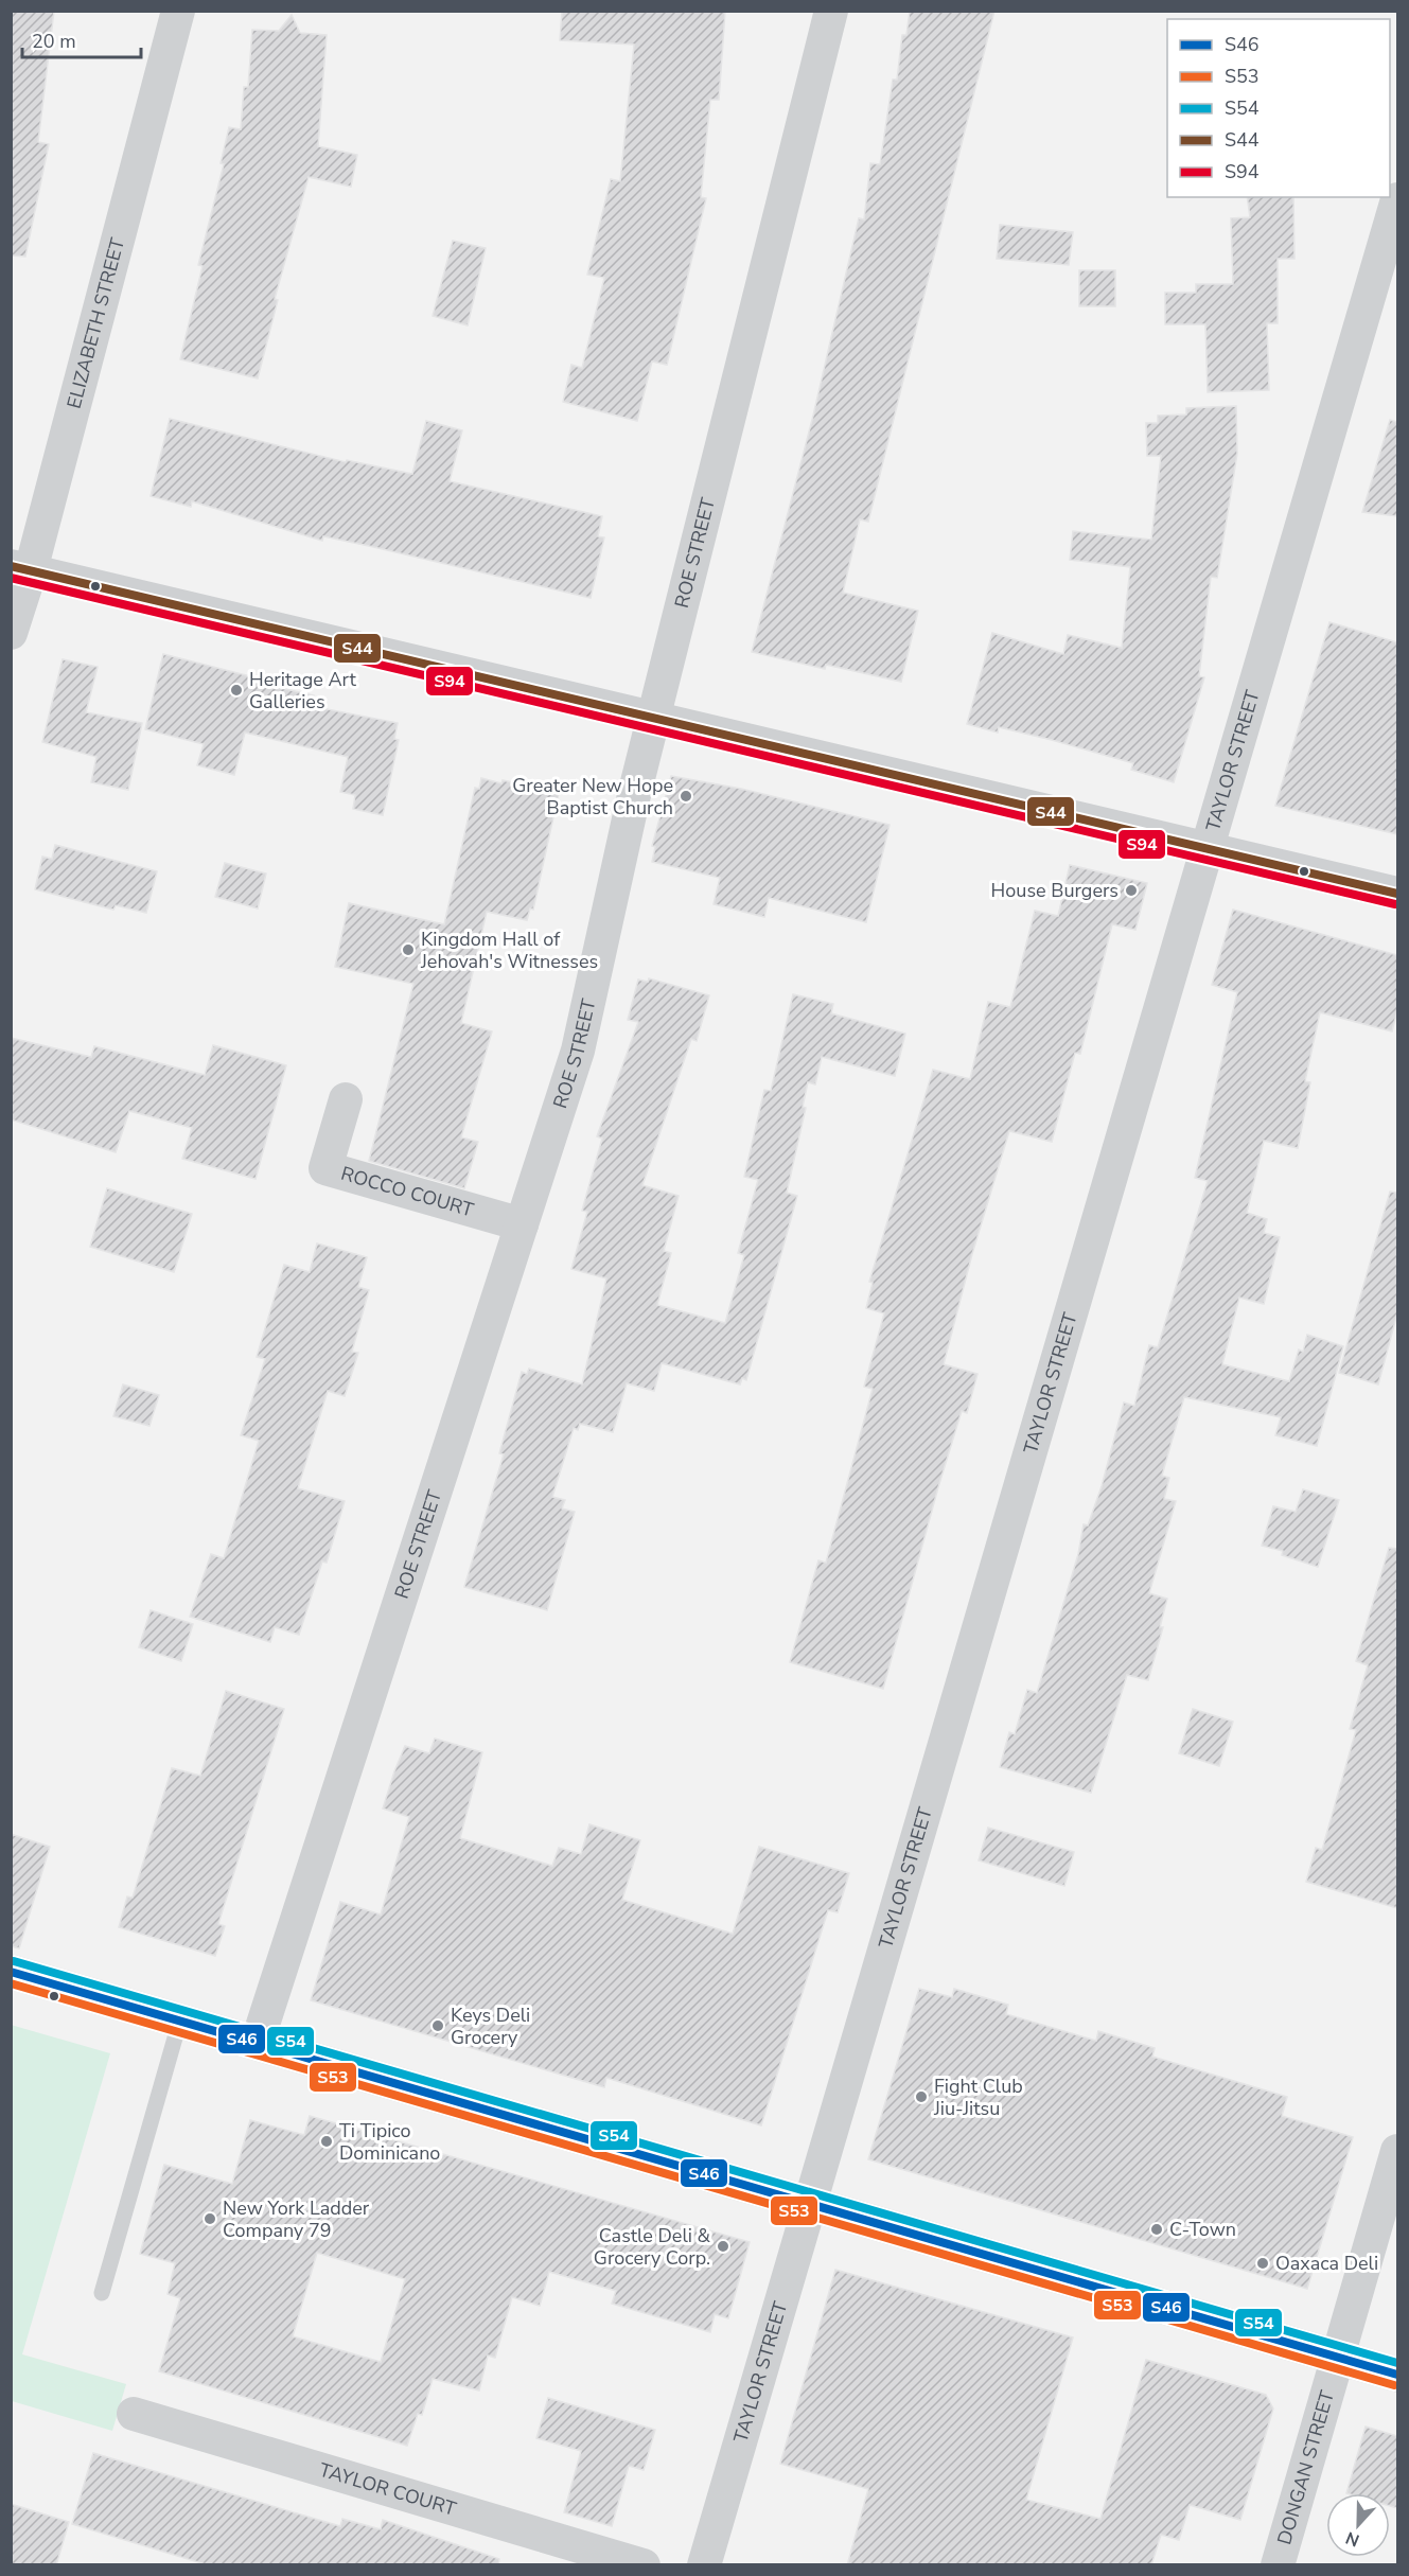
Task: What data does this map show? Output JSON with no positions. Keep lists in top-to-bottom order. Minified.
{"streets":{"street":["ELIZABETH STREET","ROE STREET","TAYLOR STREET","ROCCO COURT","DONGAN STREET","TAYLOR COURT"]},"crossings":[["ROE STREET","ROCCO COURT"]],"places":["Heritage Art Galleries","Greater New Hope Baptist Church","House Burgers","Kingdom Hall of Jehovah's Witnesses","Keys Deli Grocery","Fight Club Jiu-Jitsu","Ti Tipico Dominicano","New York Ladder Company 79","C-Town","Castle Deli & Grocery Corp.","Oaxaca Deli"],"lines":["transit line S44","transit line S94","transit line S54","transit line S46","transit line S53"],"legend":["S46","S53","S54","S44","S94"],"scale_bar":"20 m","north":"bottom"}
